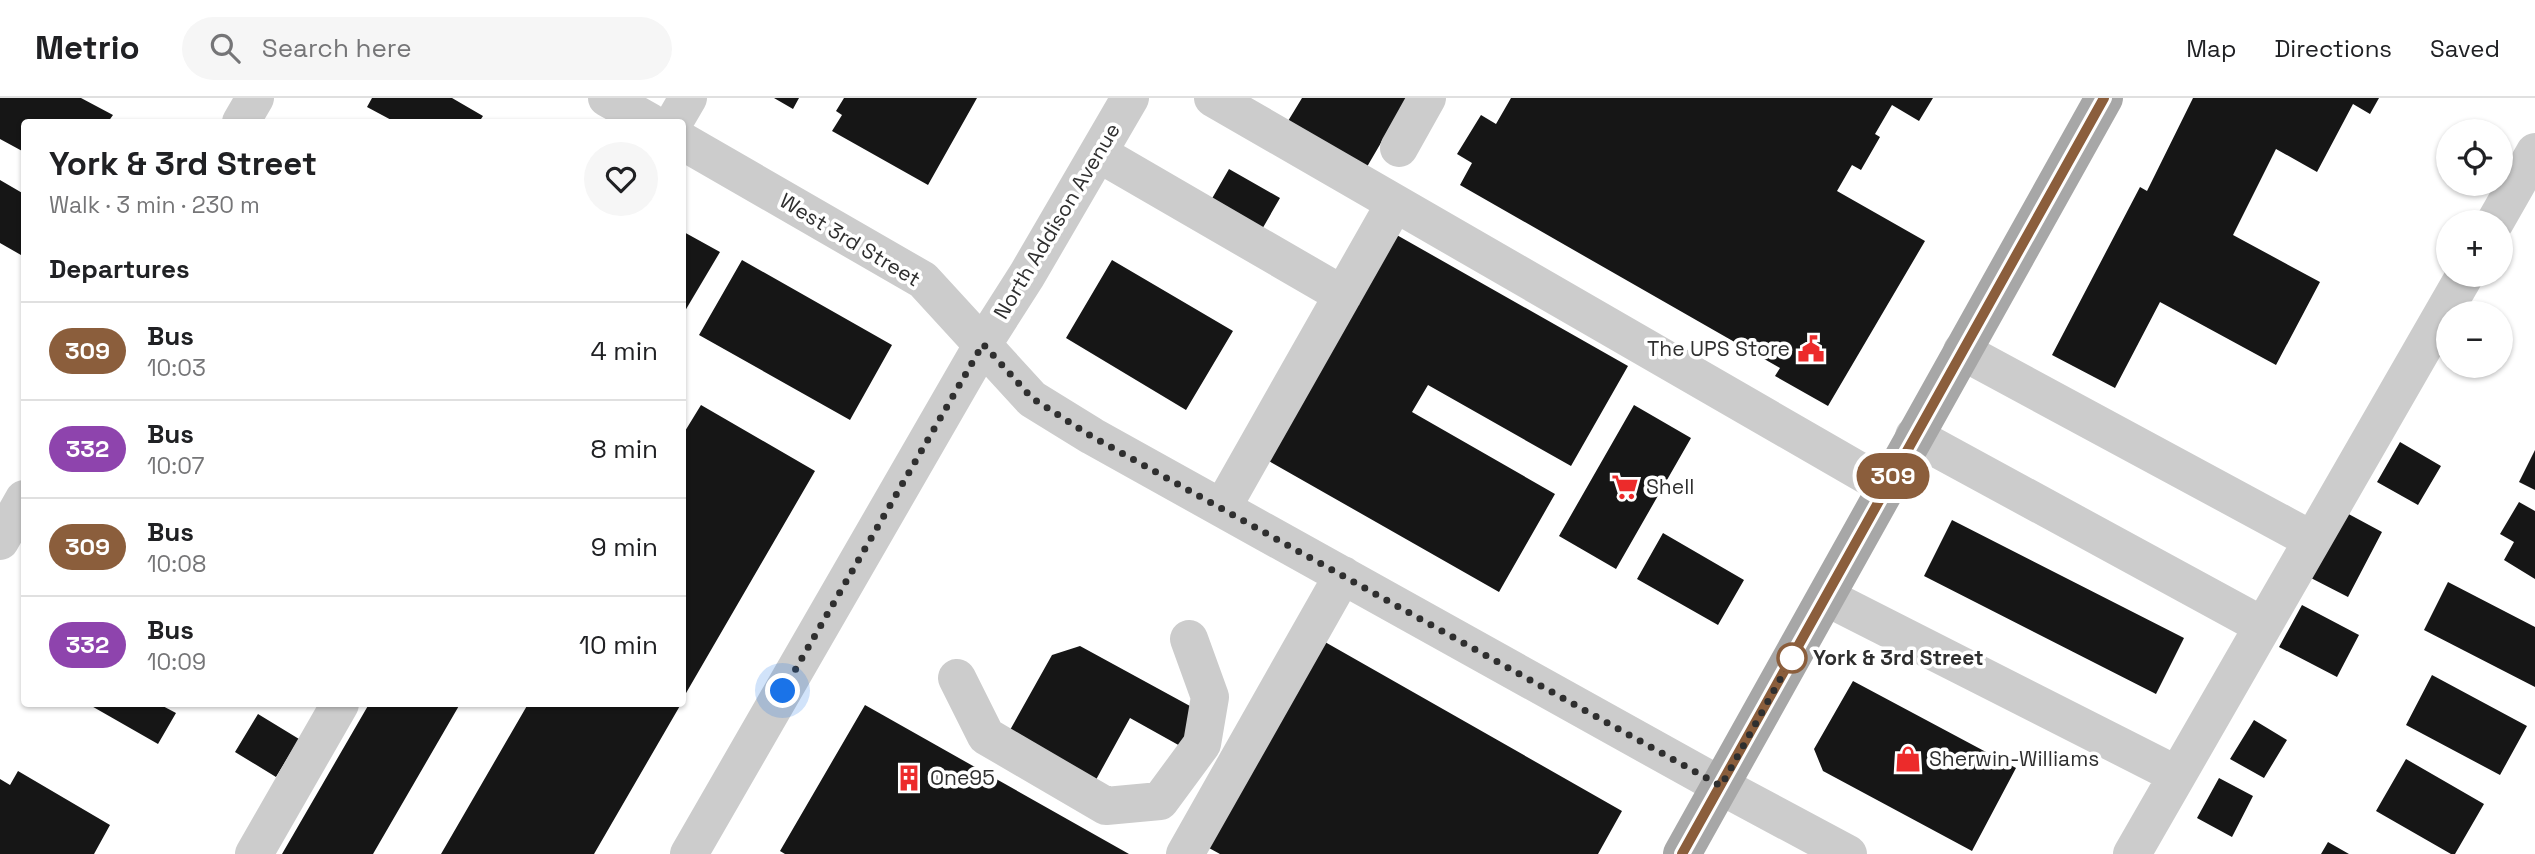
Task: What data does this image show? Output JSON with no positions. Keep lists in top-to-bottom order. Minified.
{"streets":{"street":["North Addison Avenue","West 3rd Street"]},"crossings":[["North Addison Avenue","West 3rd Street"]],"places":{"public building":["The UPS Store"],"supermarket":["Shell"],"other":["York & 3rd Street"],"shop":["Sherwin-Williams"],"building":["One95"]},"lines":["bus line 309"],"page":{"header":"Metrio","search":"Search here","nav":["Map","Directions","Saved"],"on_map":"309","map_buttons":["+","−"],"heading":[["York & 3rd Street","Walk · 3 min · 230 m"],"Departures"],"list":[{"mark":"309","name":"Bus","note":"10:03","value":"4 min"},{"mark":"332","name":"Bus","note":"10:07","value":"8 min"},{"mark":"309","name":"Bus","note":"10:08","value":"9 min"},{"mark":"332","name":"Bus","note":"10:09","value":"10 min"}]}}
